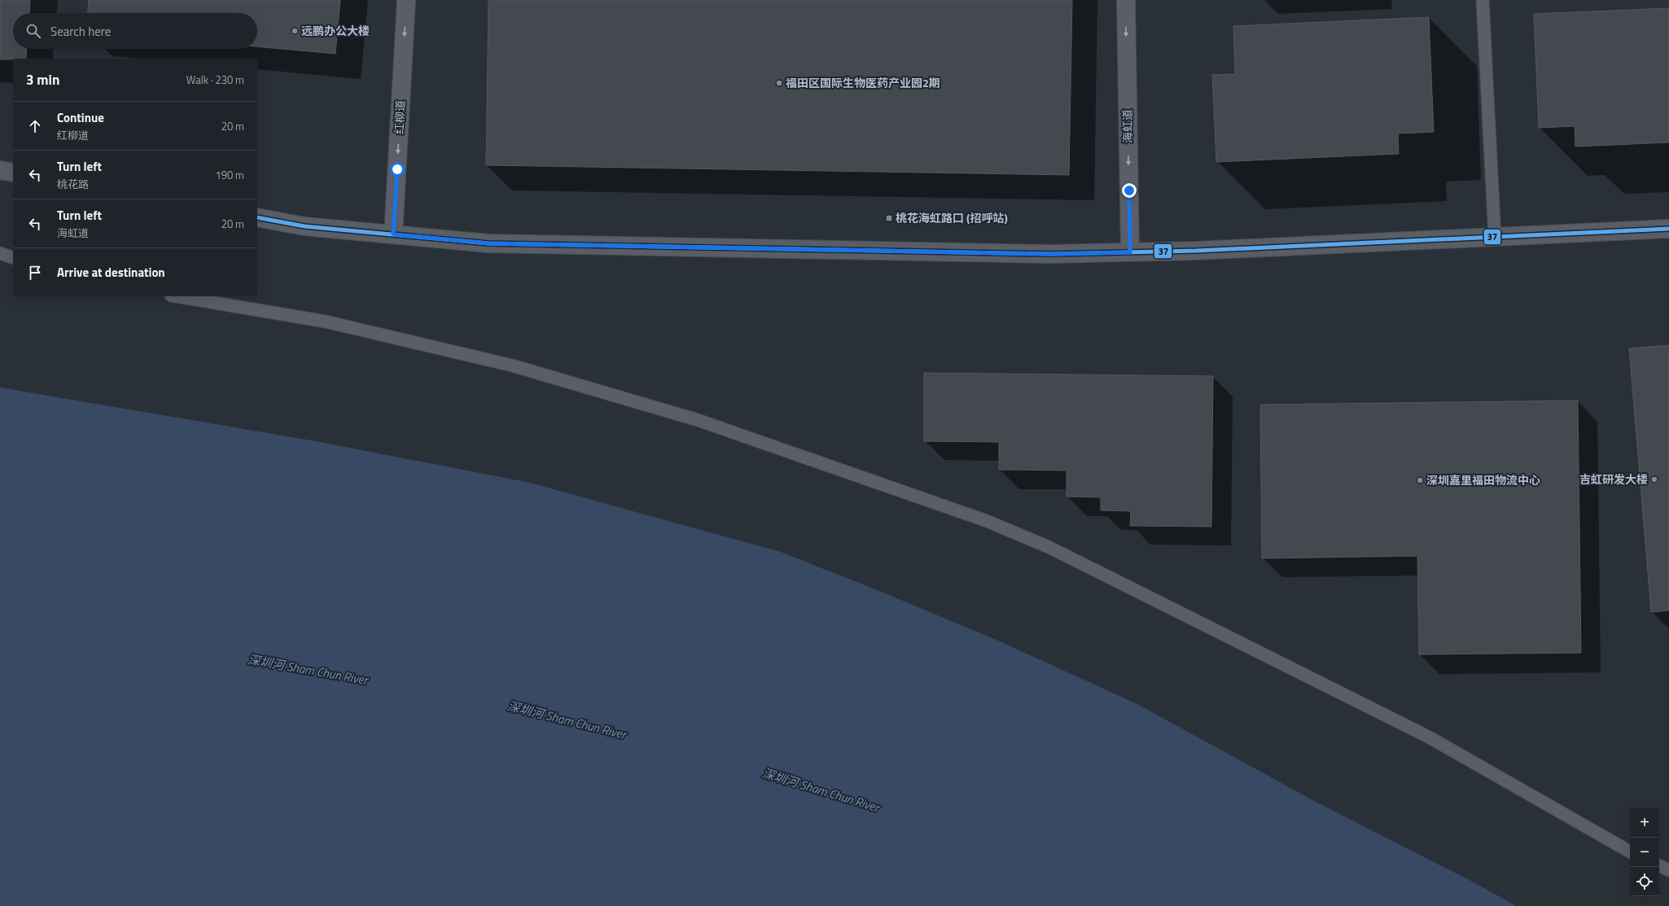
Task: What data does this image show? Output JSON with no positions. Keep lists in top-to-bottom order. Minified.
{"streets":{"street":["红柳道","海虹道"]},"one_way":["红柳道","海虹道"],"water":["深圳河 Sham Chun River"],"places":{"other":["远鹏办公大楼","福田区国际生物医药产业园2期","吉虹研发大楼","深圳嘉里福田物流中心"],"transit":["桃花海虹路口 (招呼站)"]},"lines":["transit line 37"],"page":{"search":"Search here","heading":["3 min","Walk · 230 m"],"list":[["Continue","红柳道","20 m"],["Turn left","桃花路","190 m"],["Turn left","海虹道","20 m"],"Arrive at destination"],"map_buttons":["+","−"]}}
